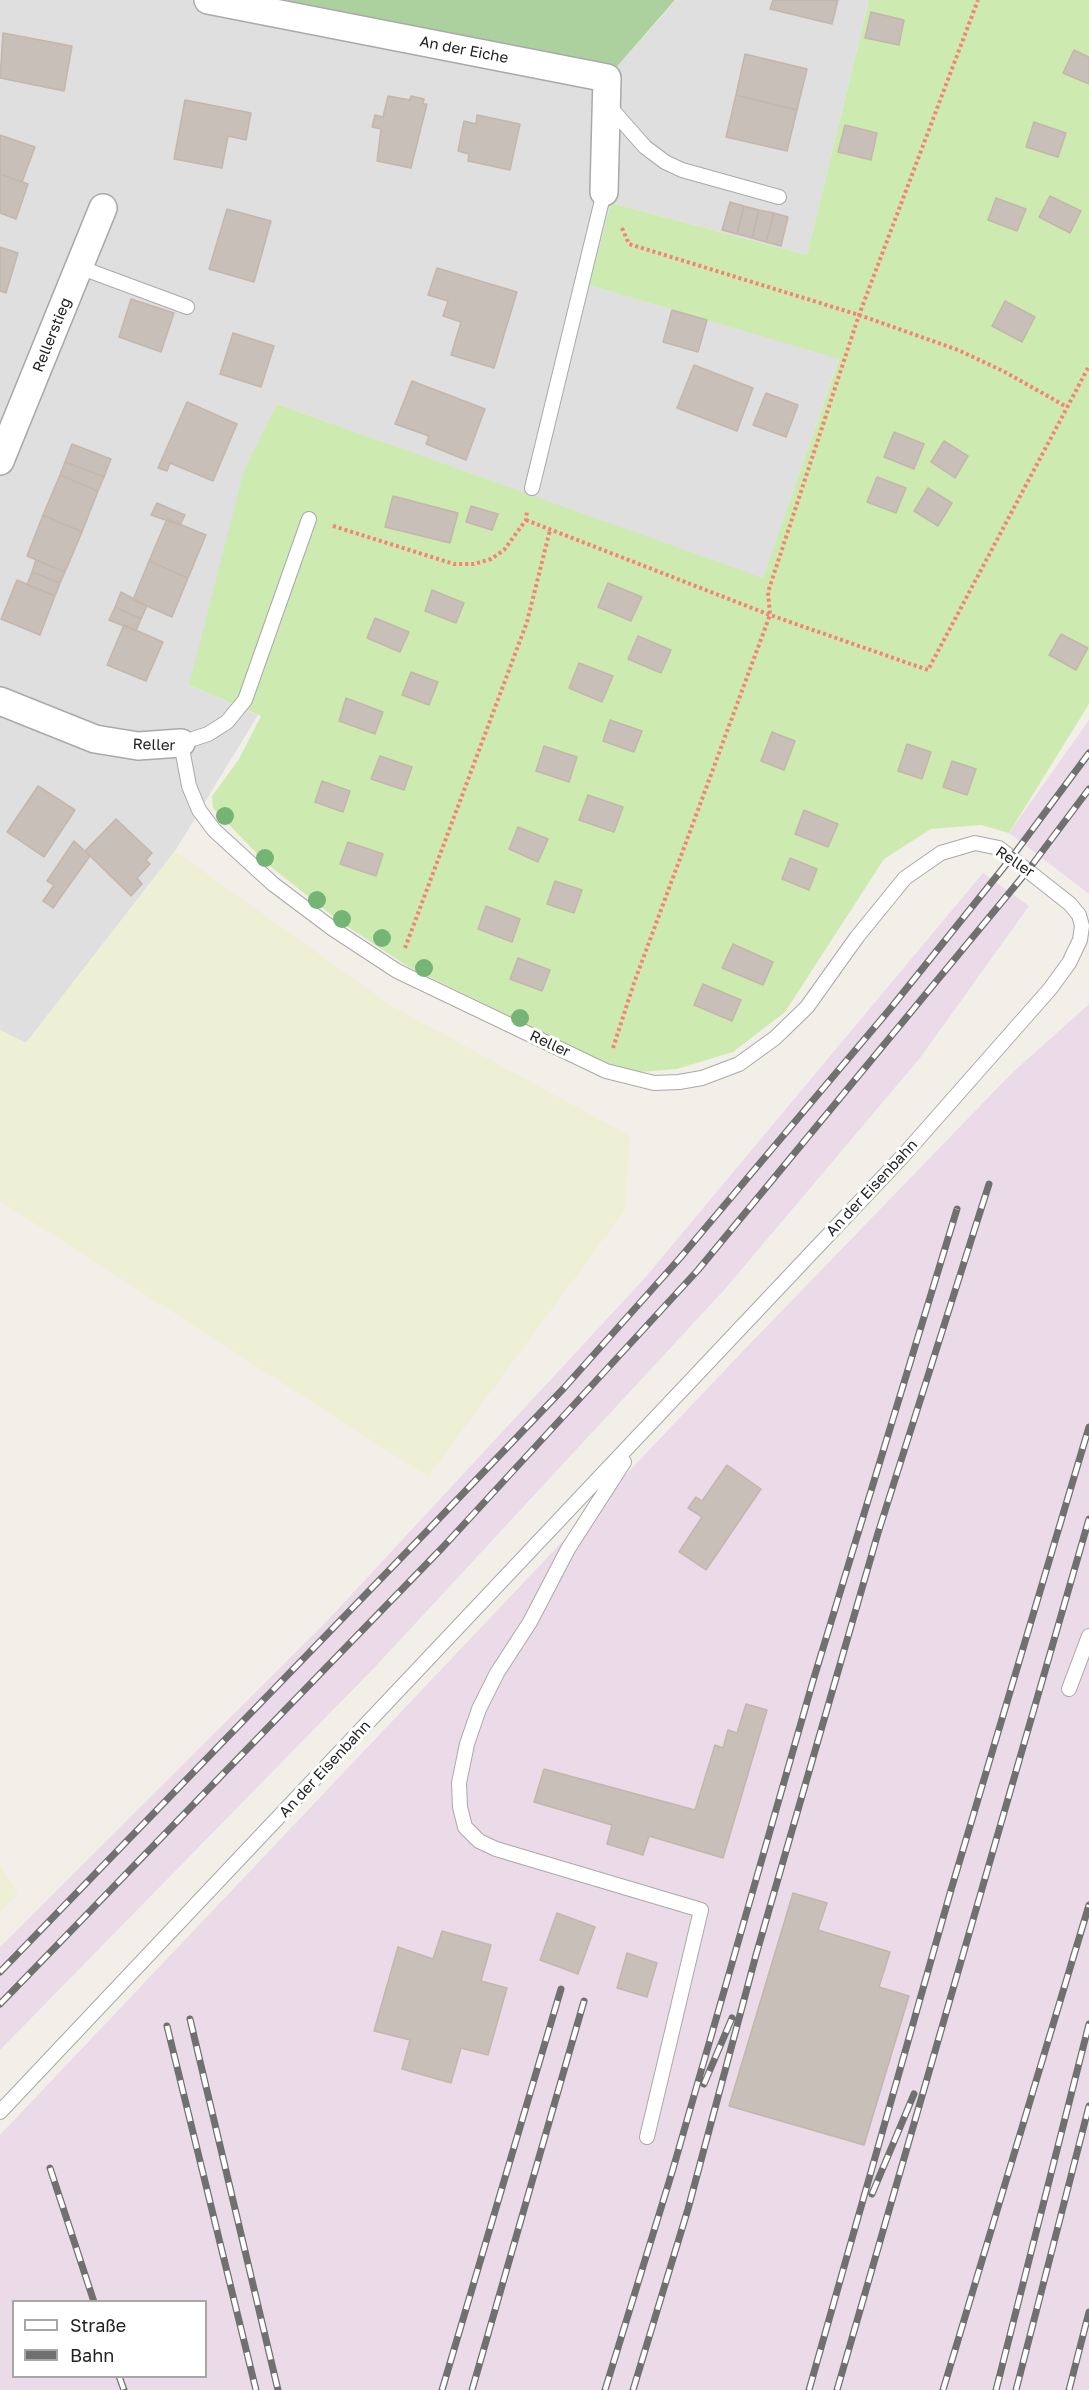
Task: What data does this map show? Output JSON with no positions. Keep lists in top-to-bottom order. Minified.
{"streets":{"street":["An der Eiche","Rellerstieg","Reller"],"lane":["An der Eisenbahn"]},"crossings":[["Reller","An der Eisenbahn"]],"legend":["Straße","Bahn"]}
